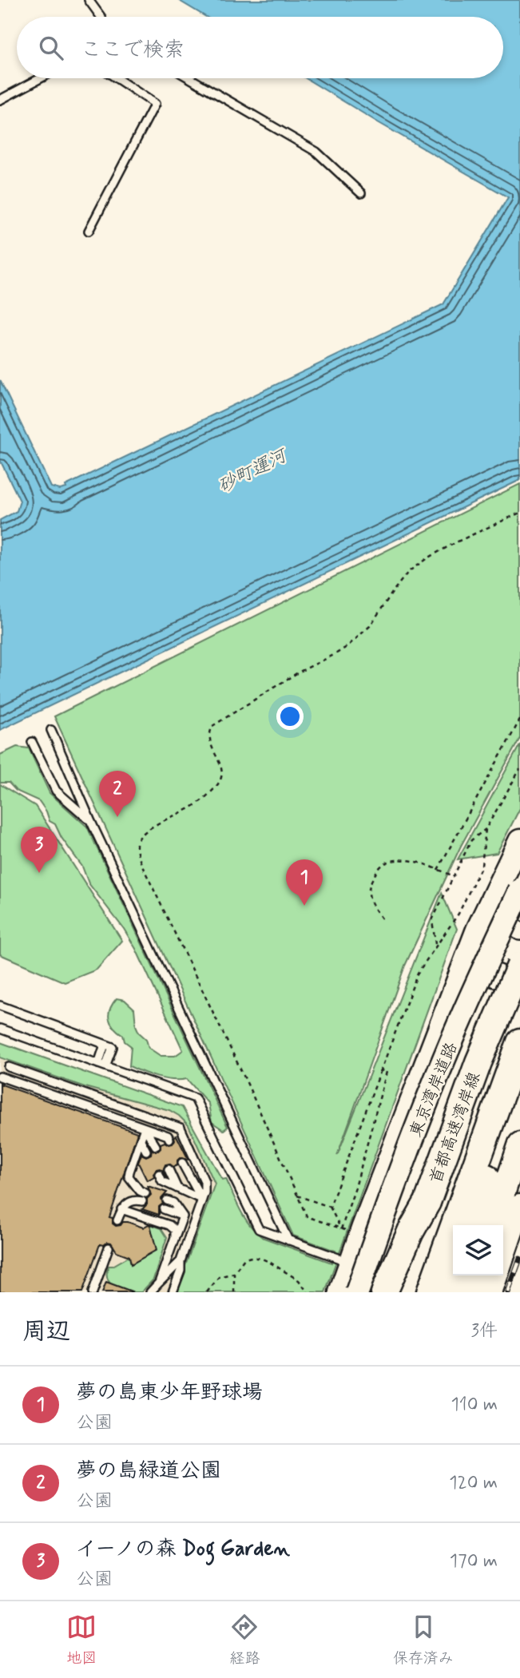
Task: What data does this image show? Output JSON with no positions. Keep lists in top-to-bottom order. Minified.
{"streets":{"highway":["東京湾岸道路","首都高速湾岸線"]},"water":["砂町運河"],"page":{"search":"ここで検索","pins":["2","3","1"],"heading":["周辺","3件"],"list":[{"mark":"1","name":"夢の島東少年野球場","note":"公園","value":"110 m"},{"mark":"2","name":"夢の島緑道公園","note":"公園","value":"120 m"},{"mark":"3","name":"イーノの森 Dog Garden","note":"公園","value":"170 m"}],"nav":["地図","経路","保存済み"]}}
